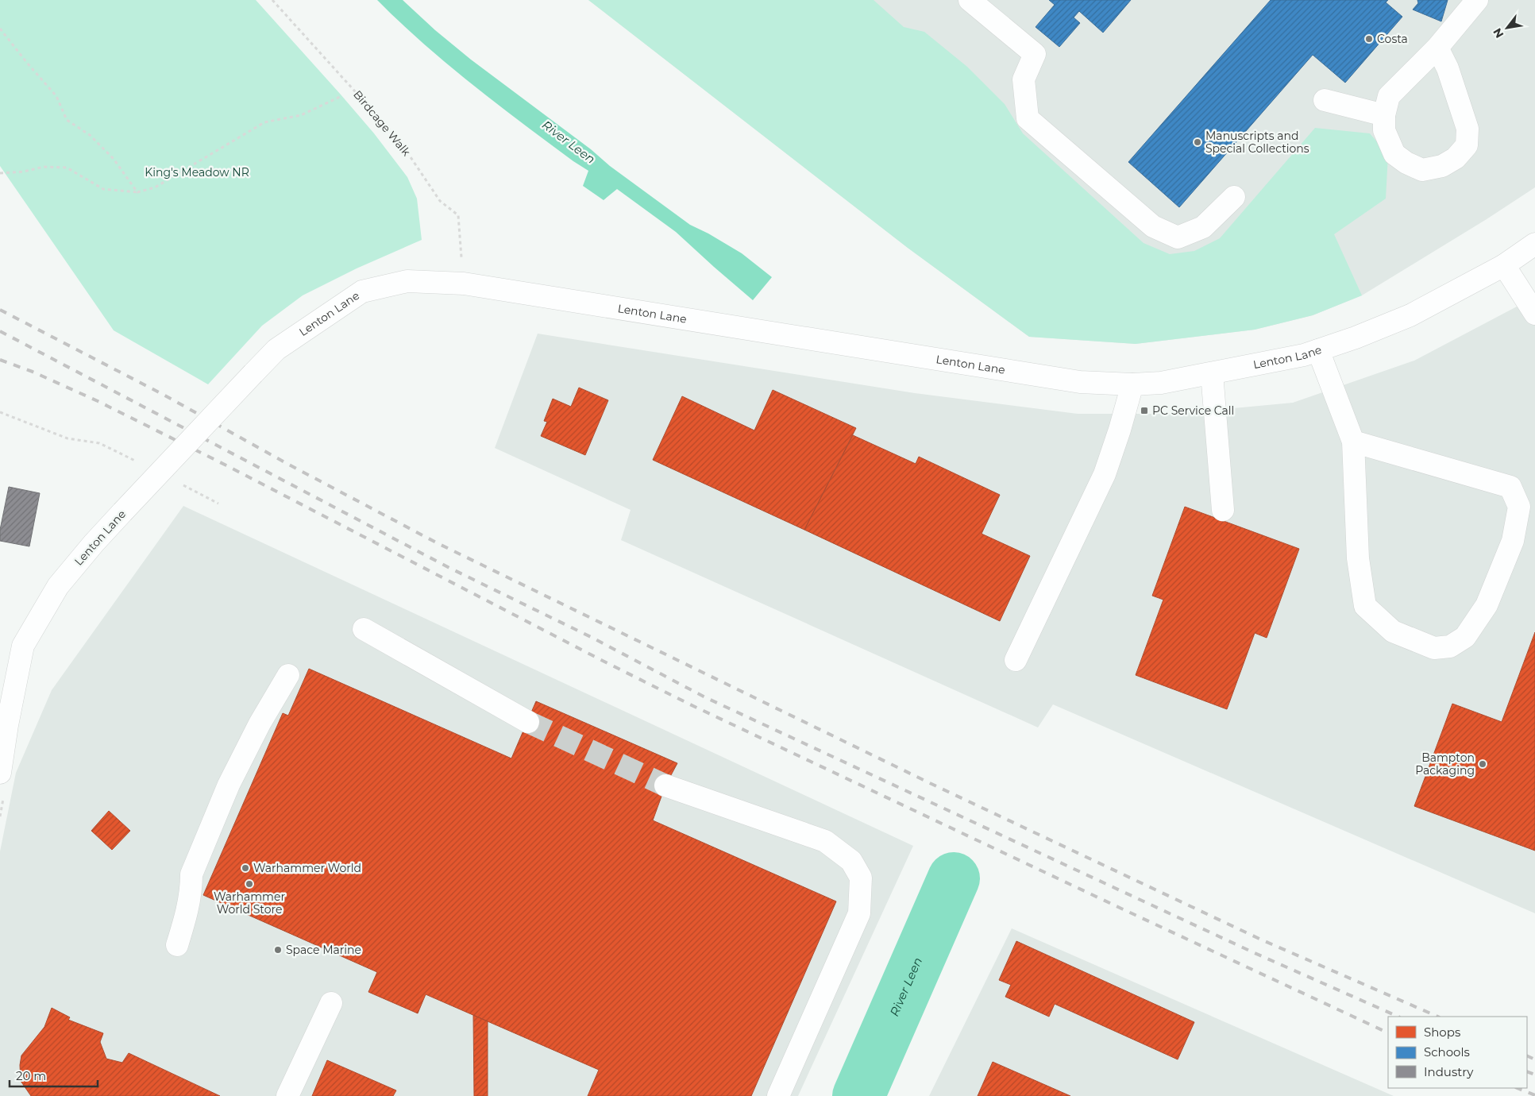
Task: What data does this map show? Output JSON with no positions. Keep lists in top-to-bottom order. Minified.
{"streets":{"street":["Lenton Lane"],"path":["Birdcage Walk"]},"crossings":[["Birdcage Walk","Lenton Lane"]],"water":["River Leen"],"parks":["King's Meadow NR"],"places":{"other":["Costa","Manuscripts and Special Collections","Bampton Packaging","Warhammer World","Warhammer World Store","Space Marine"],"transit":["PC Service Call"]},"legend":["Shops","Schools","Industry"],"scale_bar":"20 m","north":"bottom left"}
